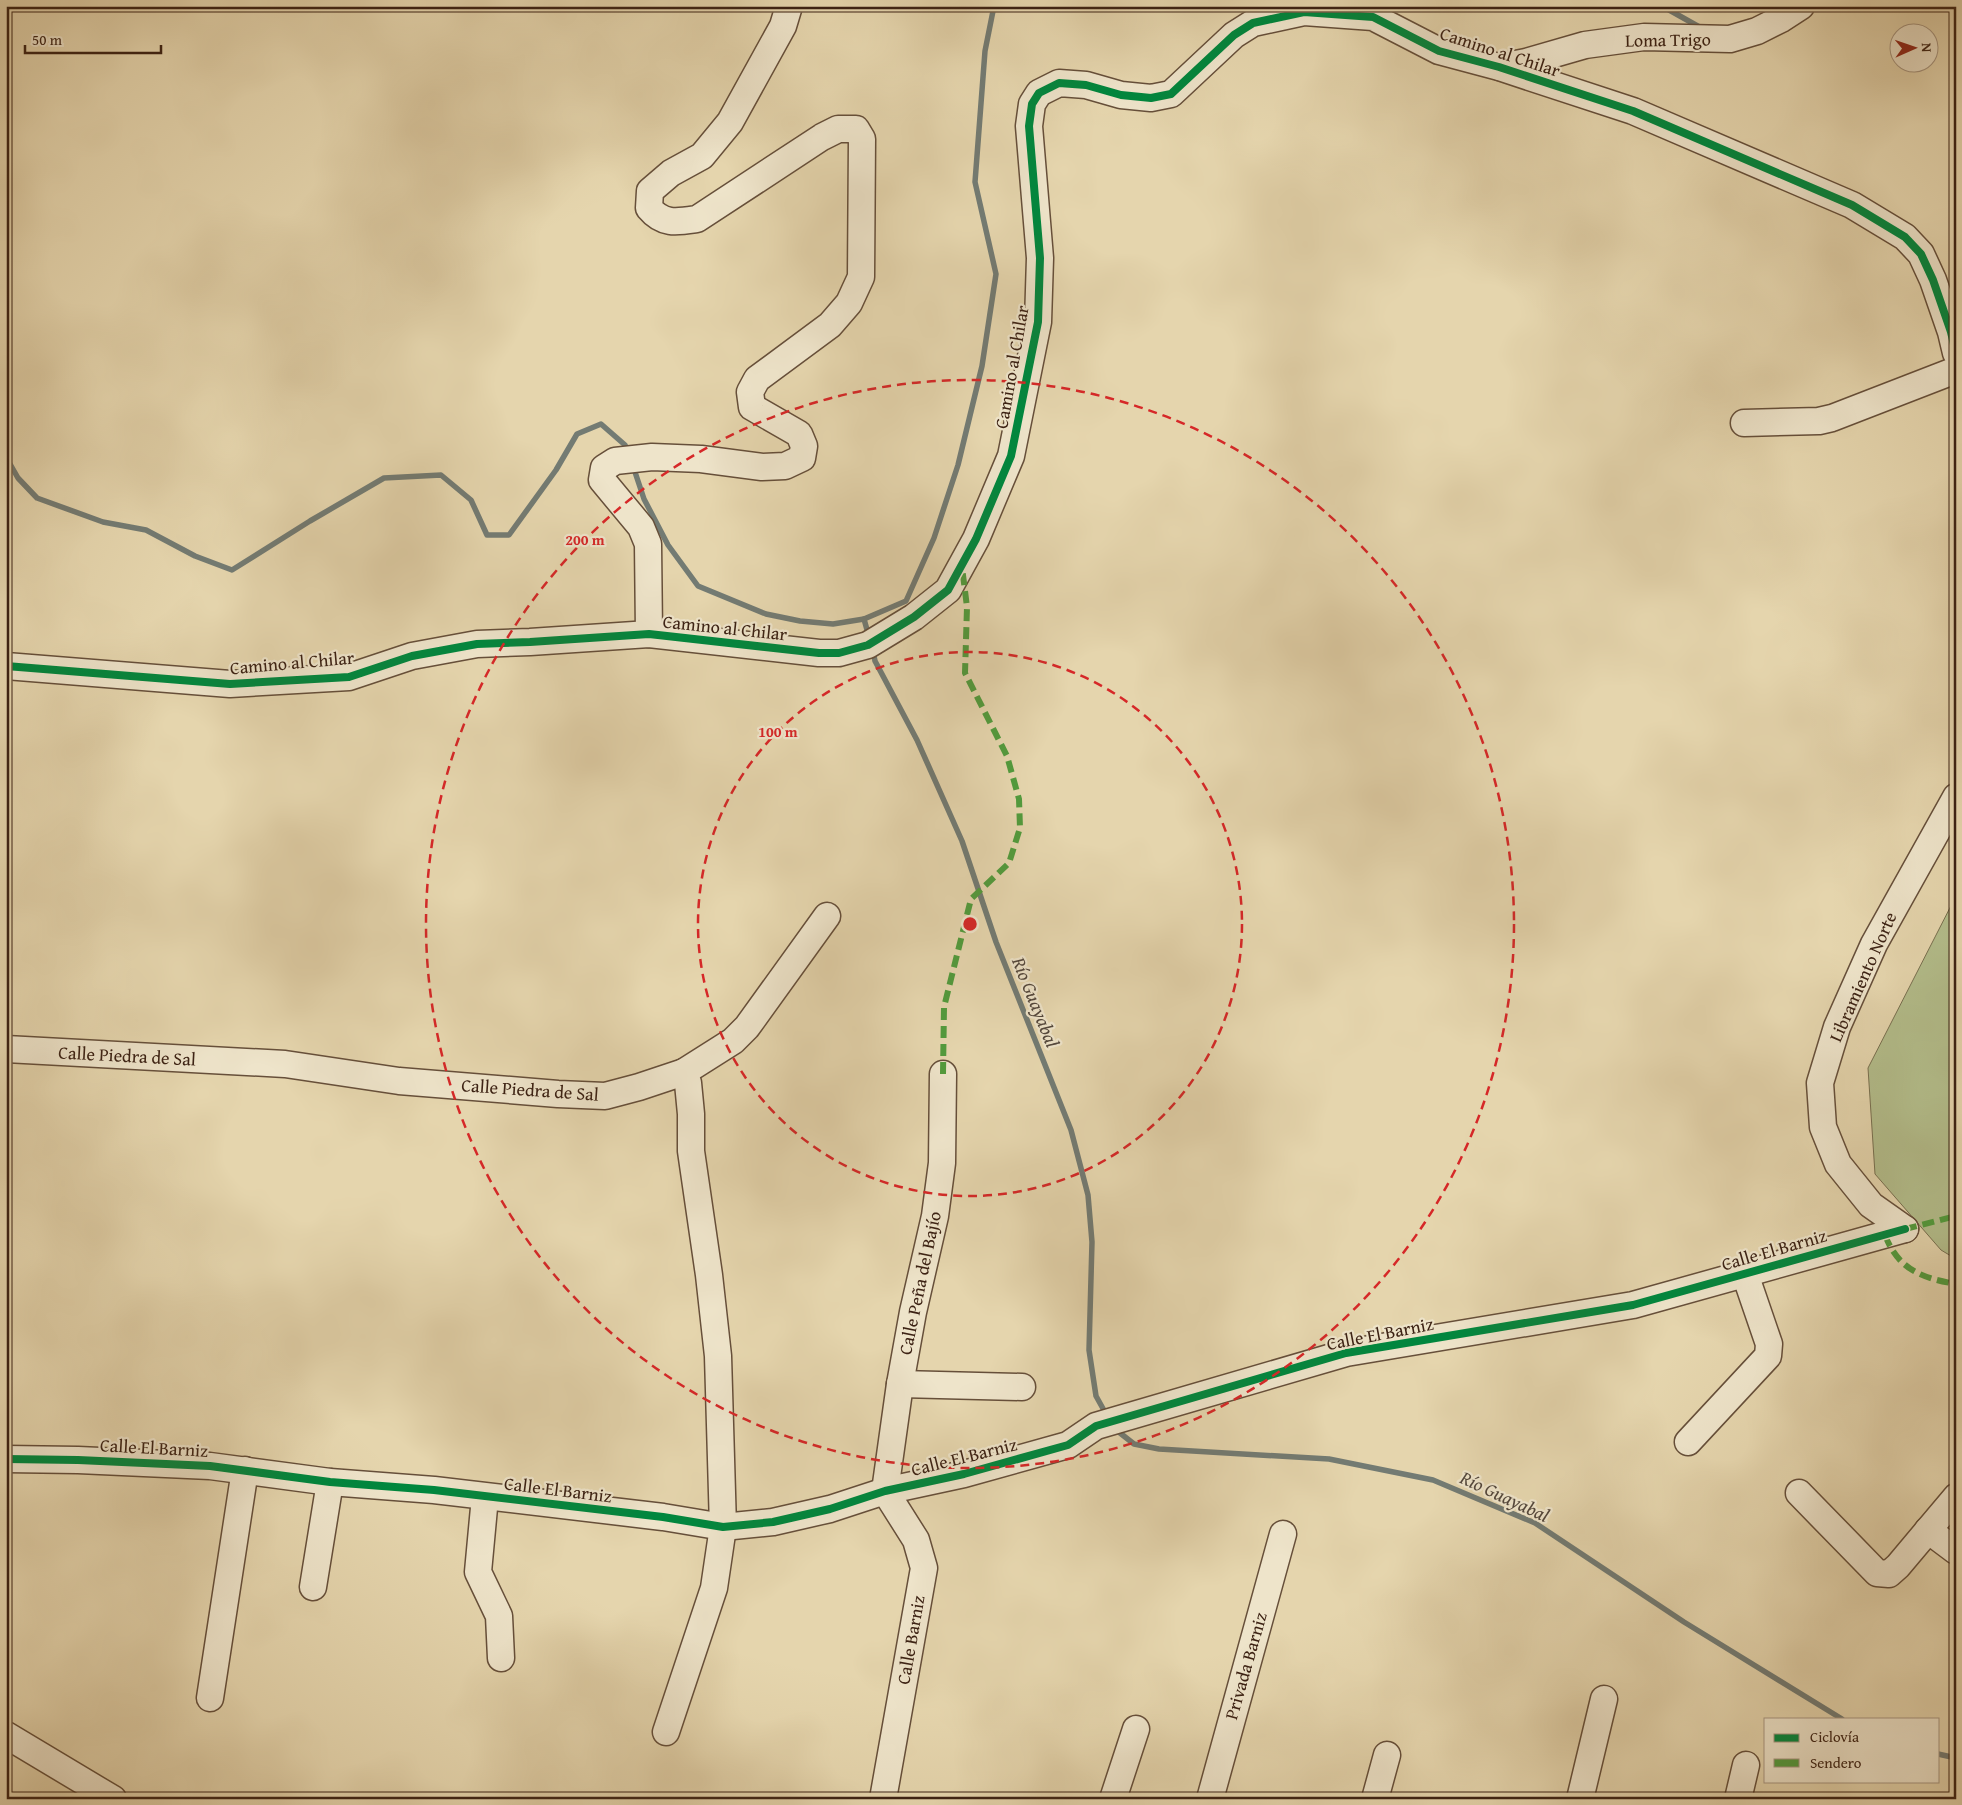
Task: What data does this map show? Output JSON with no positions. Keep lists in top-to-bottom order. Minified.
{"streets":{"street":["Loma Trigo","Camino al Chilar","Libramiento Norte","Calle Piedra de Sal","Calle El Barniz","Calle Peña del Bajío","Calle Barniz","Privada Barniz"]},"crossings":[["Loma Trigo","Camino al Chilar"],["Libramiento Norte","Calle El Barniz"],["Calle El Barniz","Calle Peña del Bajío"],["Calle El Barniz","Calle Barniz"],["Calle Peña del Bajío","Calle Barniz"]],"water":["Río Guayabal"],"legend":["Ciclovía","Sendero"],"scale_bar":"50 m","north":"right","rings":["200 m","100 m"]}
